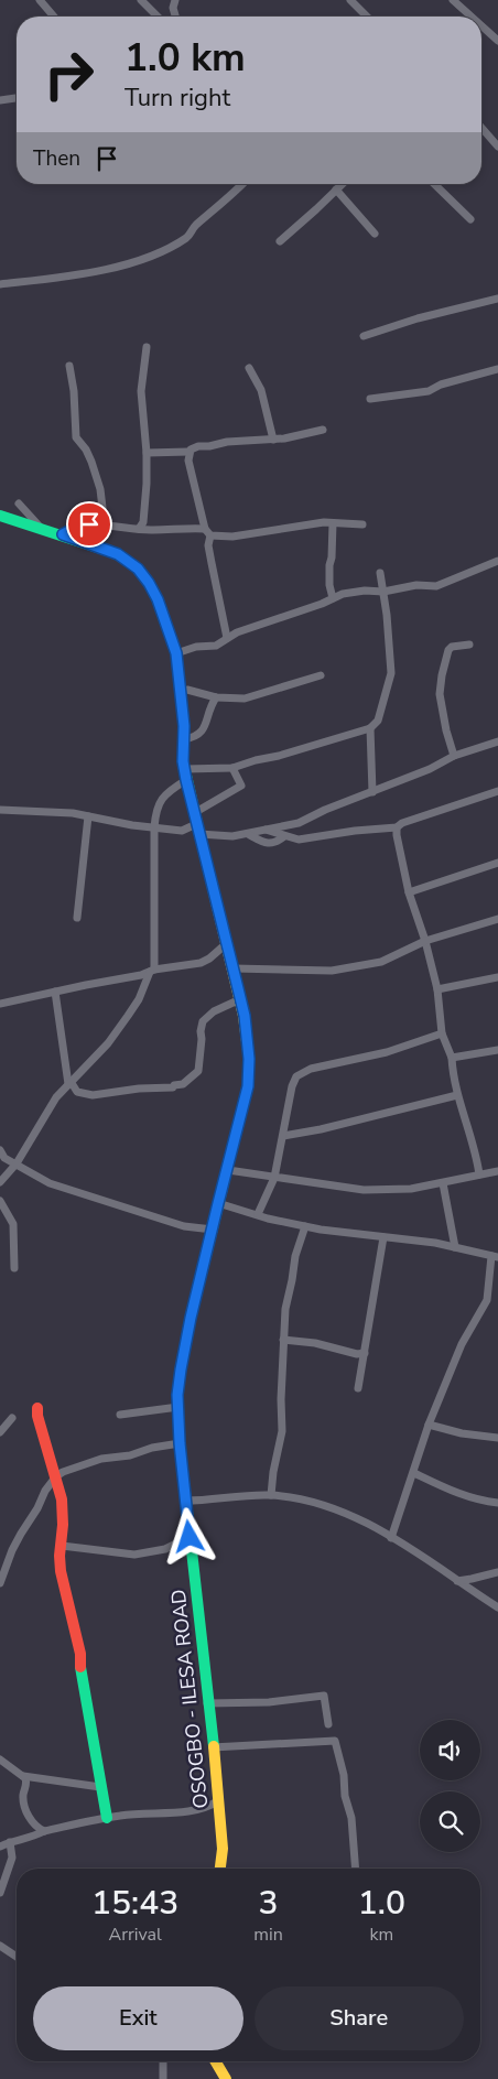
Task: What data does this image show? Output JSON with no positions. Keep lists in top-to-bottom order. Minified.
{"streets":{"main road":["OSOGBO - ILESA ROAD"]},"page":{"turn":["1.0 km","Turn right"],"then":"Then","eta":["15:43","Arrival","3","min","1.0","km"],"buttons":["Exit","Share"]}}
